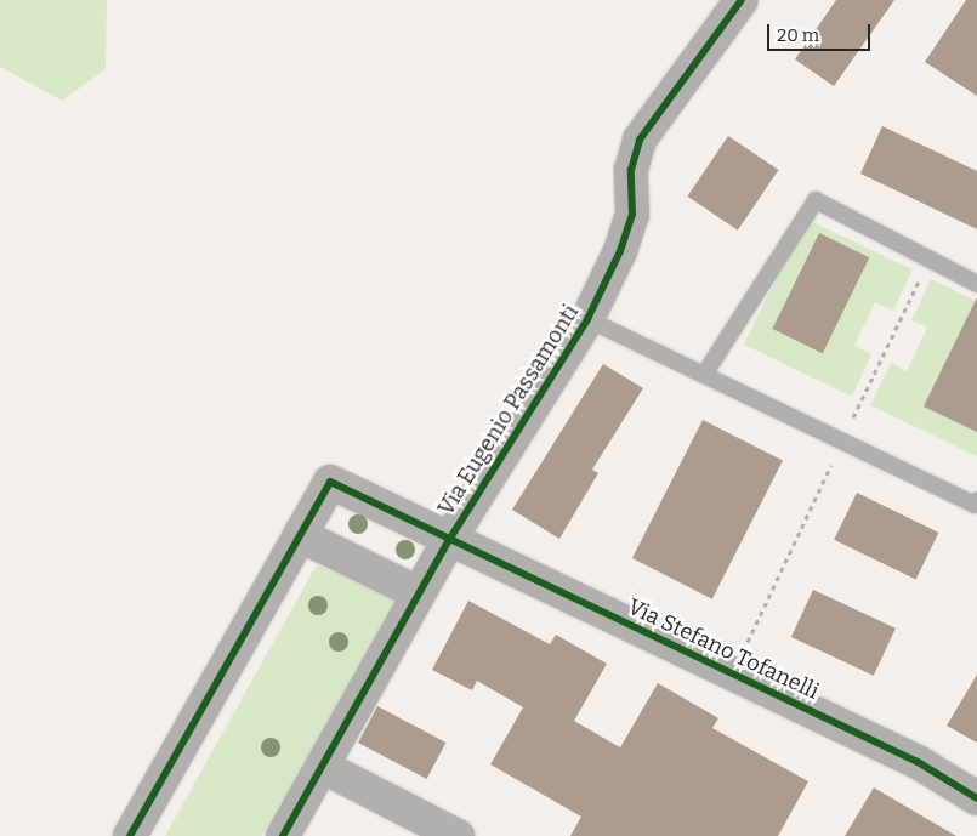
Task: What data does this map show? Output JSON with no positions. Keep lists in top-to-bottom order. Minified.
{"streets":{"street":["Via Eugenio Passamonti","Via Stefano Tofanelli"]},"crossings":[["Via Eugenio Passamonti","Via Stefano Tofanelli"]],"scale_bar":"20 m"}
